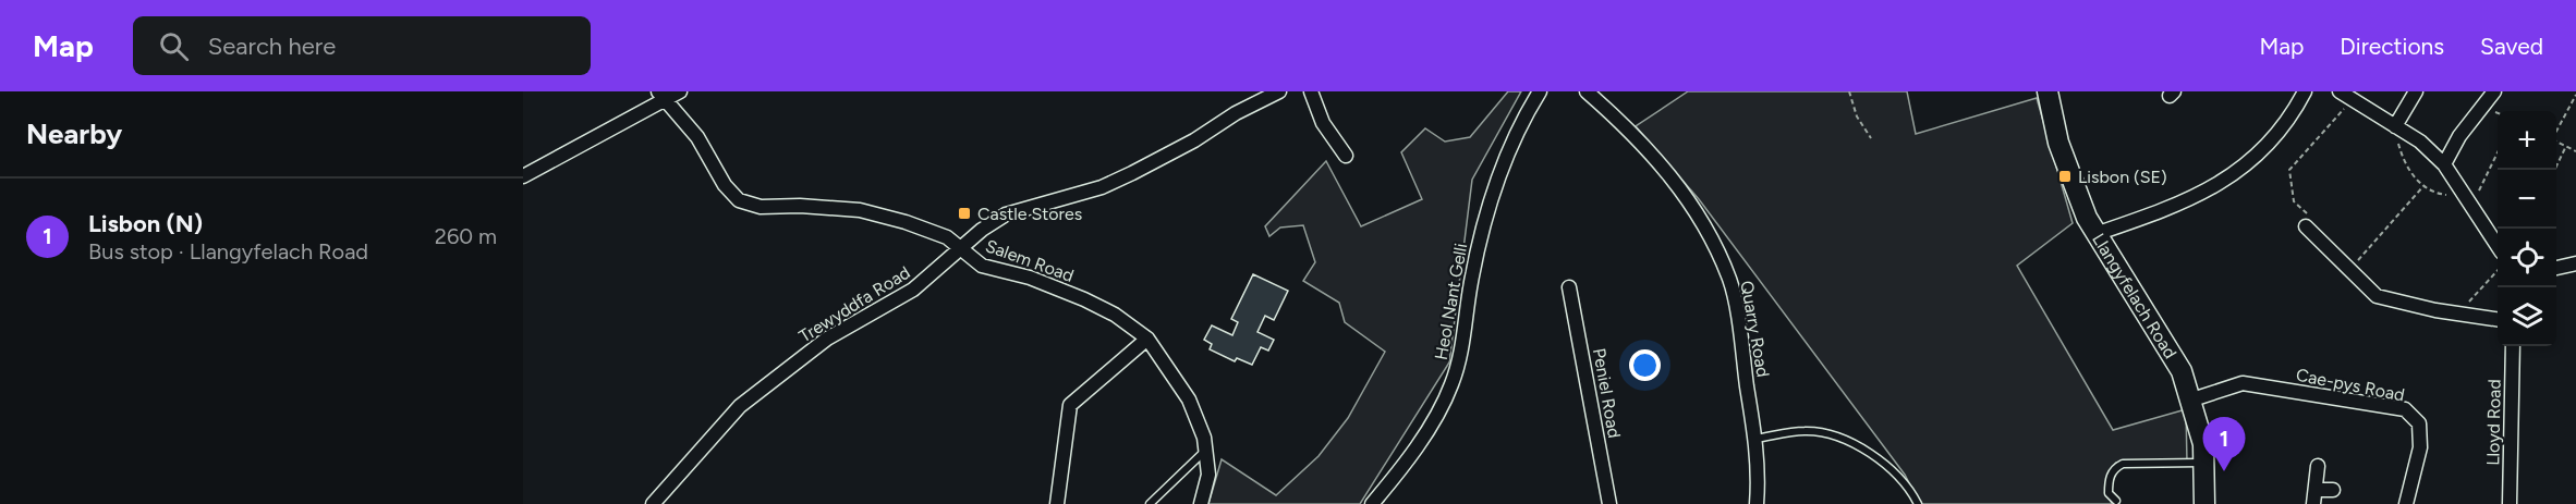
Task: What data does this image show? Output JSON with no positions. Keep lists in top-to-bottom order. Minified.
{"streets":{"main road":["Llangyfelach Road"],"street":["Salem Road","Heol Nant Gelli","Trewyddfa Road","Quarry Road","Cae-pys Road","Peniel Road","Lloyd Road"]},"crossings":[["Salem Road","Trewyddfa Road"],["Llangyfelach Road","Cae-pys Road"]],"places":{"transit":["Lisbon (SE)","Castle Stores"]},"page":{"header":"Map","search":"Search here","nav":["Map","Directions","Saved"],"heading":"Nearby","map_buttons":["+","−"],"list":[{"mark":"1","name":"Lisbon (N)","note":"Bus stop · Llangyfelach Road","value":"260 m"}],"pins":"1"}}
